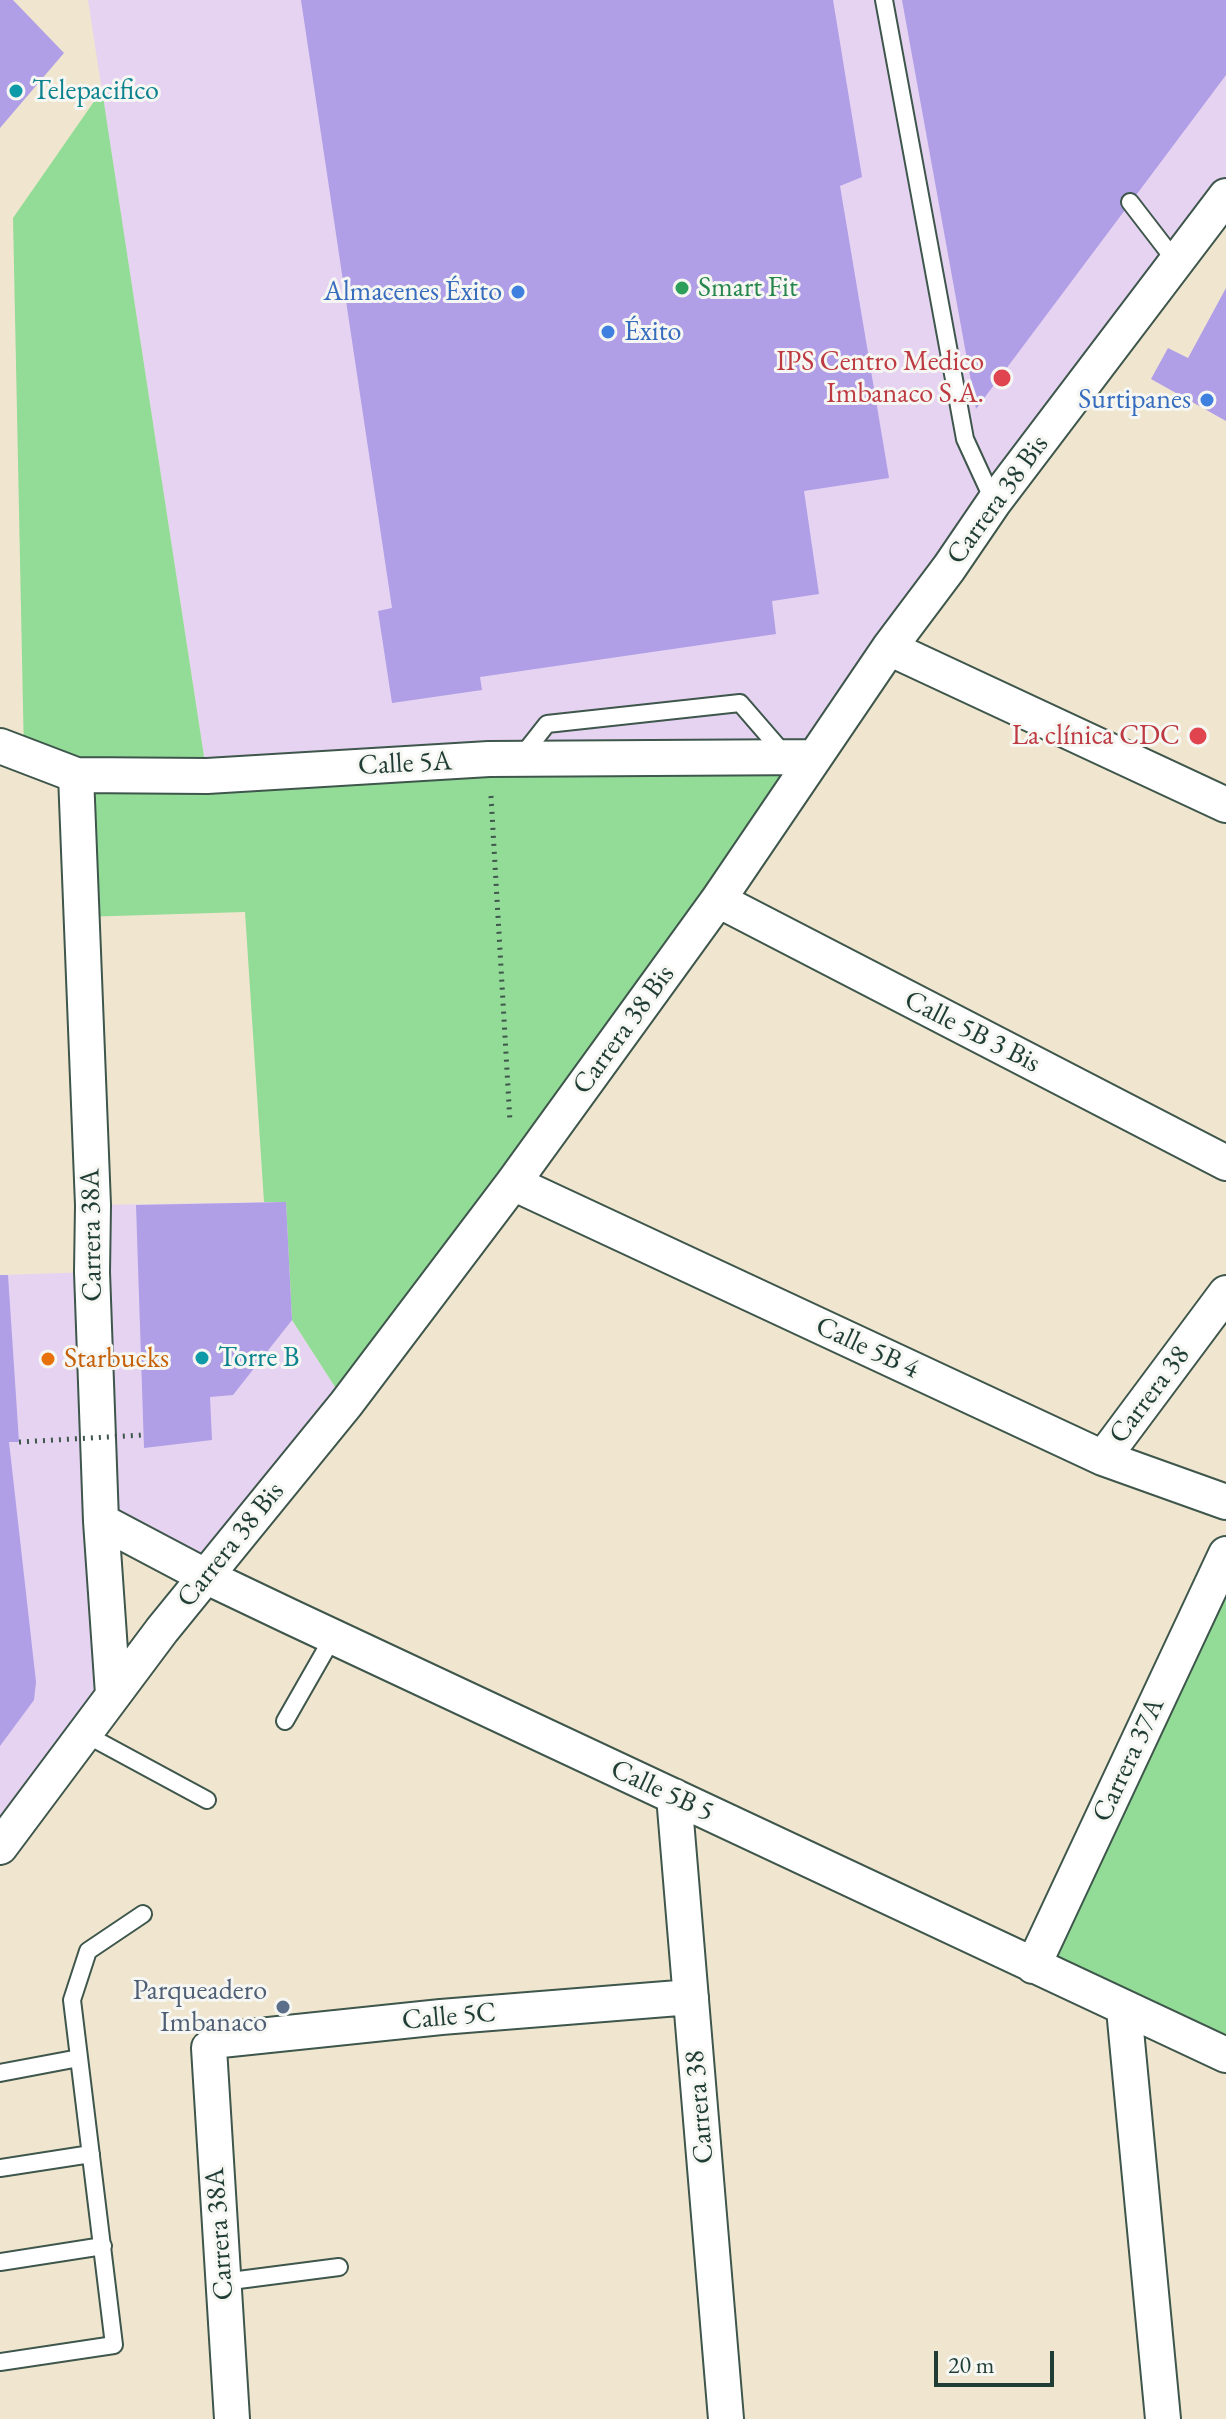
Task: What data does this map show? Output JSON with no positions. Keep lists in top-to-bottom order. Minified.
{"streets":{"street":["Carrera 38 Bis","Calle 5A","Calle 5B 3 Bis","Carrera 38A","Calle 5B 4","Carrera 38","Carrera 37A","Calle 5B 5","Calle 5C"]},"crossings":[["Carrera 38 Bis","Calle 5A"],["Carrera 38 Bis","Calle 5B 3 Bis"],["Carrera 38 Bis","Carrera 38A"],["Carrera 38 Bis","Calle 5B 4"],["Carrera 38 Bis","Calle 5B 5"],["Calle 5A","Carrera 38A"],["Carrera 38A","Calle 5B 5"],["Carrera 38A","Calle 5C"],["Calle 5B 4","Carrera 38"],["Carrera 38","Calle 5B 5"],["Carrera 38","Calle 5C"],["Carrera 37A","Calle 5B 5"]],"places":["Telepacifico","Smart Fit","Almacenes Éxito","Éxito","IPS Centro Medico Imbanaco S.A.","Surtipanes","La clínica CDC","Torre B","Starbucks","Parqueadero Imbanaco"],"scale_bar":"20 m"}
